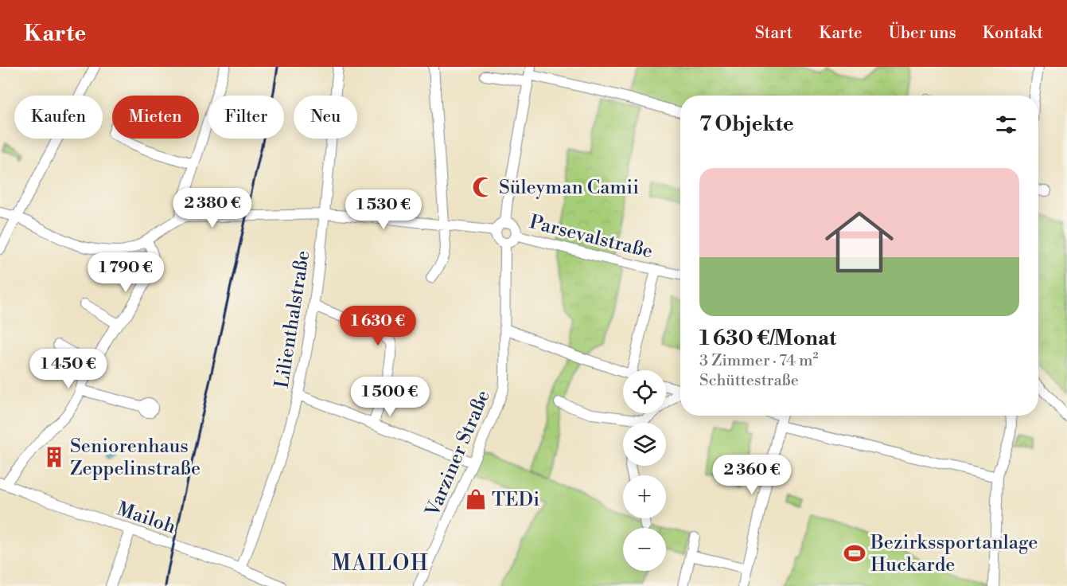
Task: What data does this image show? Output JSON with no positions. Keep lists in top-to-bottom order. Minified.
{"streets":{"street":["Parsevalstraße","Lilienthalstraße","Varziner Straße","Mailoh"]},"crossings":[["Parsevalstraße","Varziner Straße"],["Lilienthalstraße","Mailoh"]],"districts":["MAILOH"],"places":{"mosque":["Süleyman Camii"],"building":["Seniorenhaus Zeppelinstraße"],"shop":["TEDi"],"sports":["Bezirkssportanlage Huckarde"]},"page":{"header":"Karte","nav":["Start","Karte","Über uns","Kontakt"],"chip":["Kaufen","Mieten","Filter","Neu"],"heading":"7 Objekte","list":[{"name":"1 630 €/Monat","note":"3 Zimmer · 74 m² · Schüttestraße"}],"price":["2 380 €","1 530 €","1 790 €","1 630 €","1 450 €","1 500 €","2 360 €"],"map_buttons":["+","−"]}}
